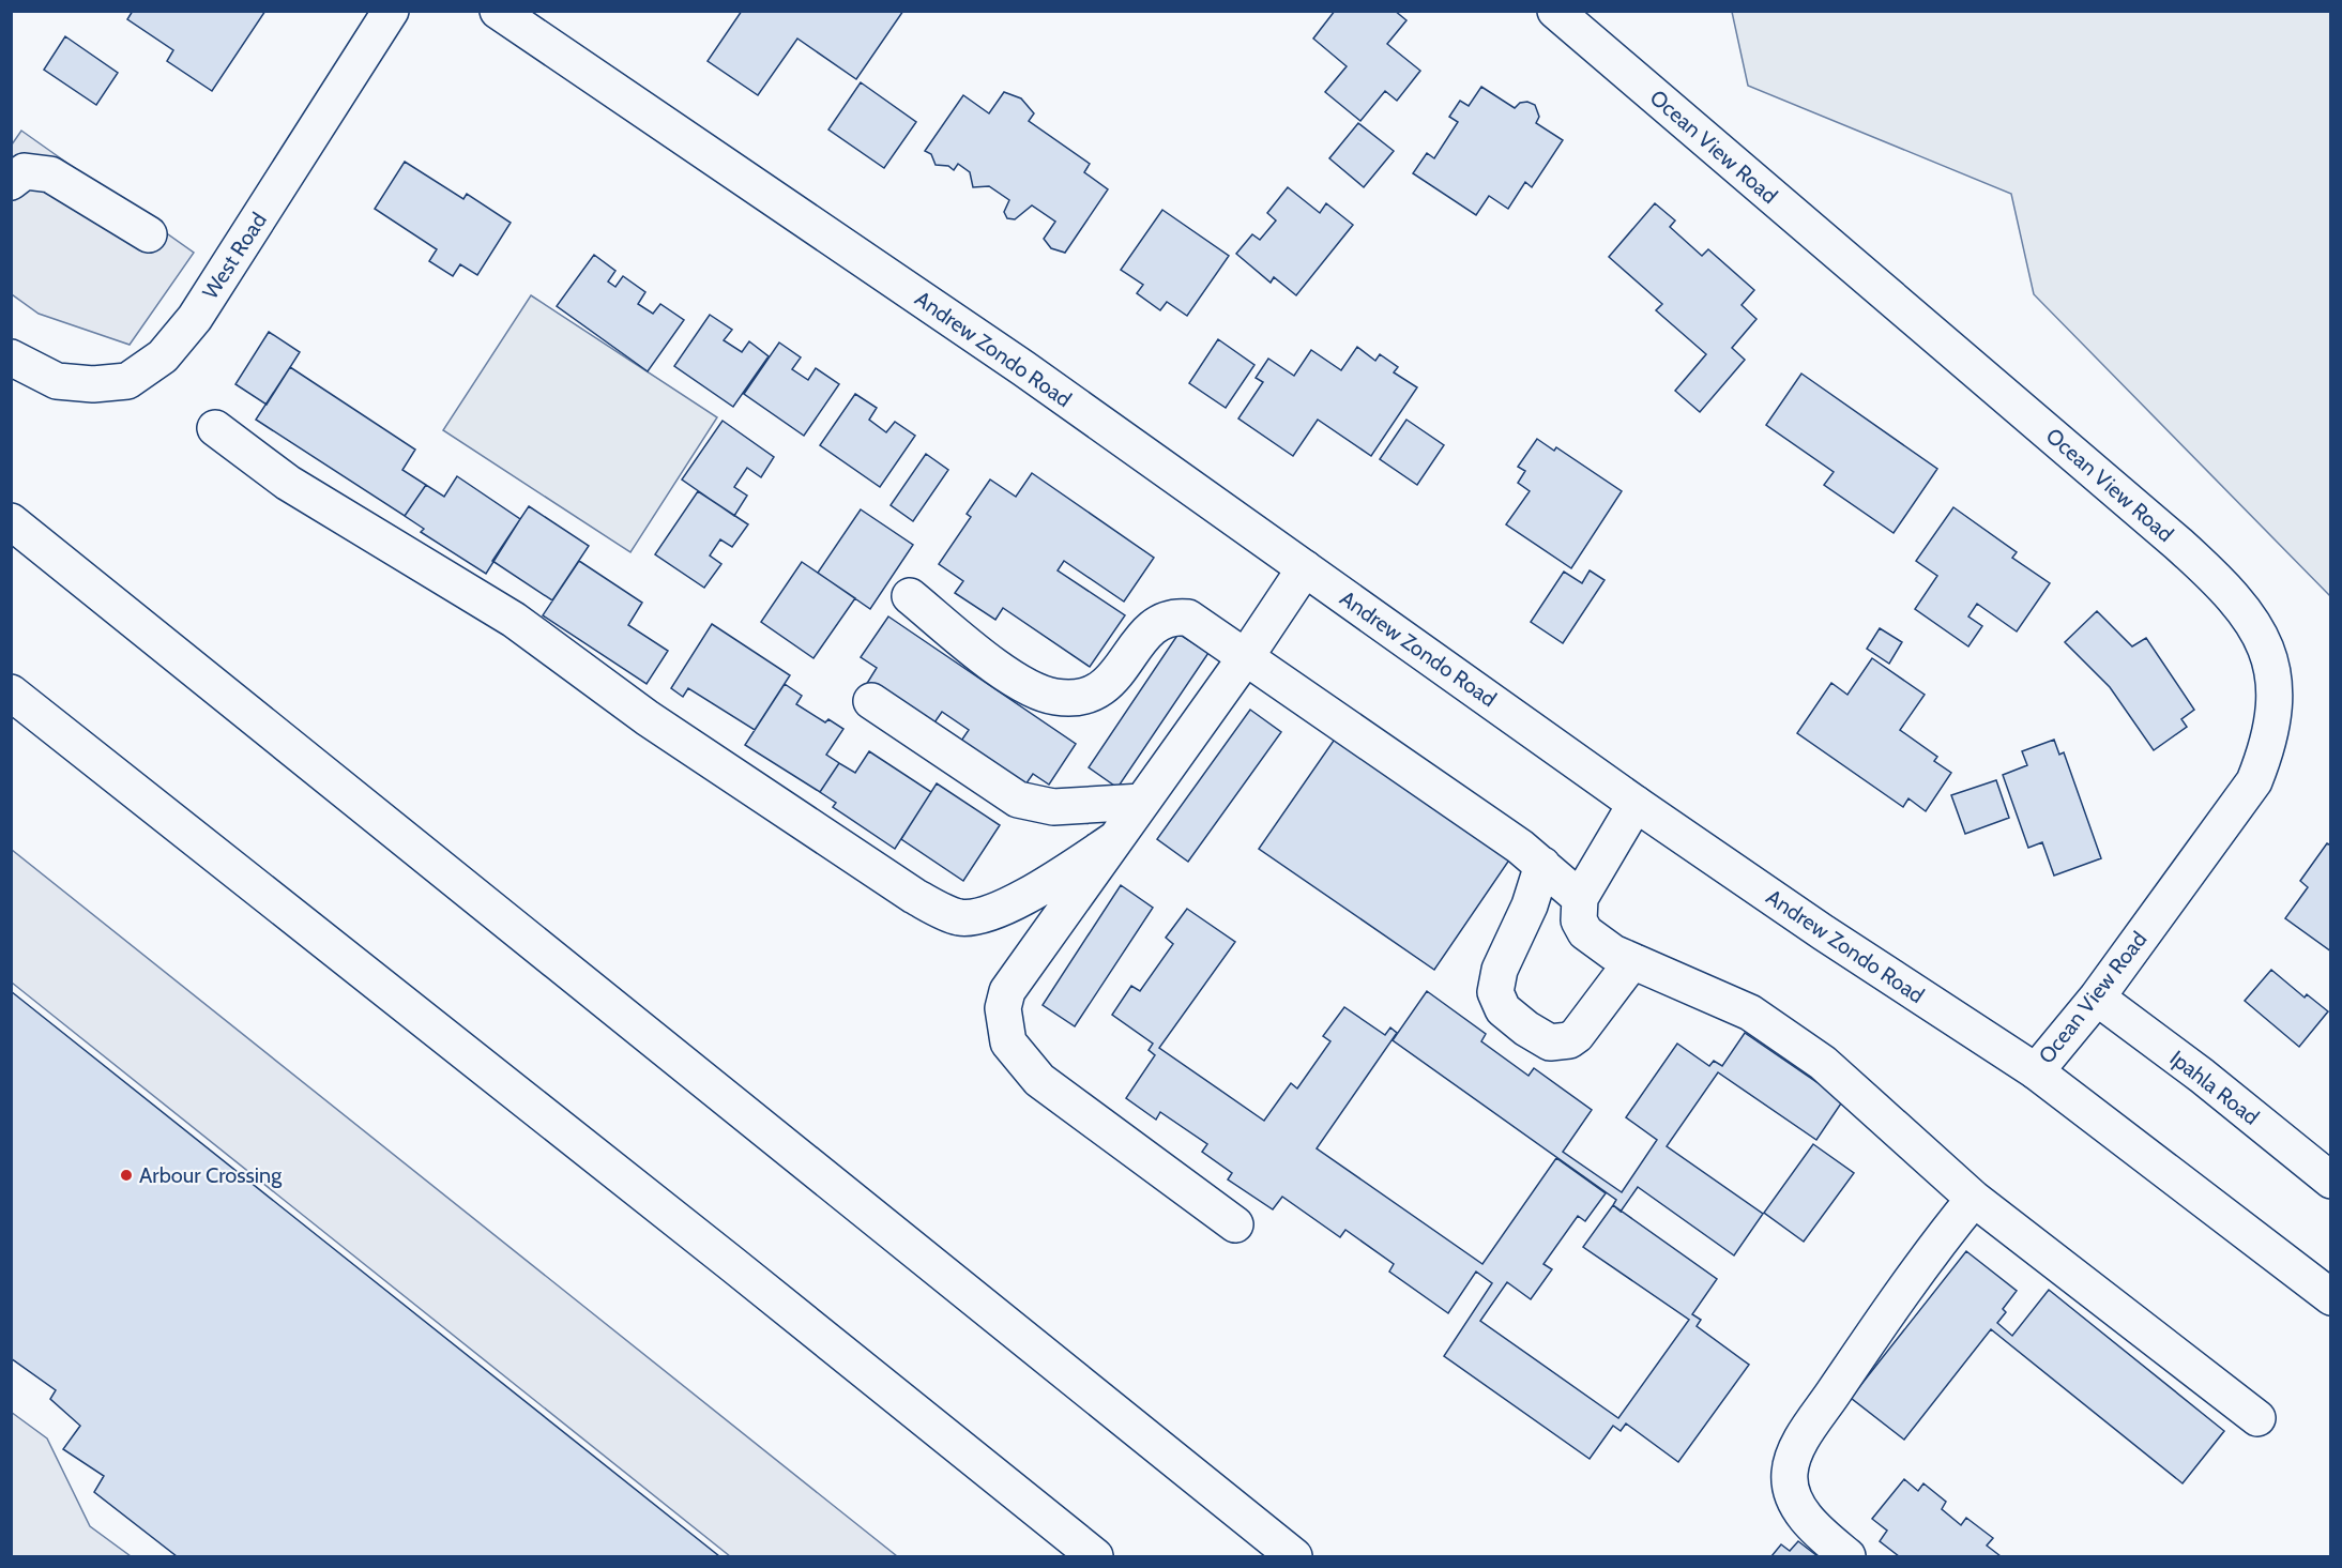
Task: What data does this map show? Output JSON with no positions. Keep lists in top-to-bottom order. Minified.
{"streets":{"main road":["Ocean View Road","West Road","Andrew Zondo Road","Ipahla Road"]},"crossings":[["Ocean View Road","Andrew Zondo Road"],["Ocean View Road","Ipahla Road"]],"places":["Arbour Crossing"]}
